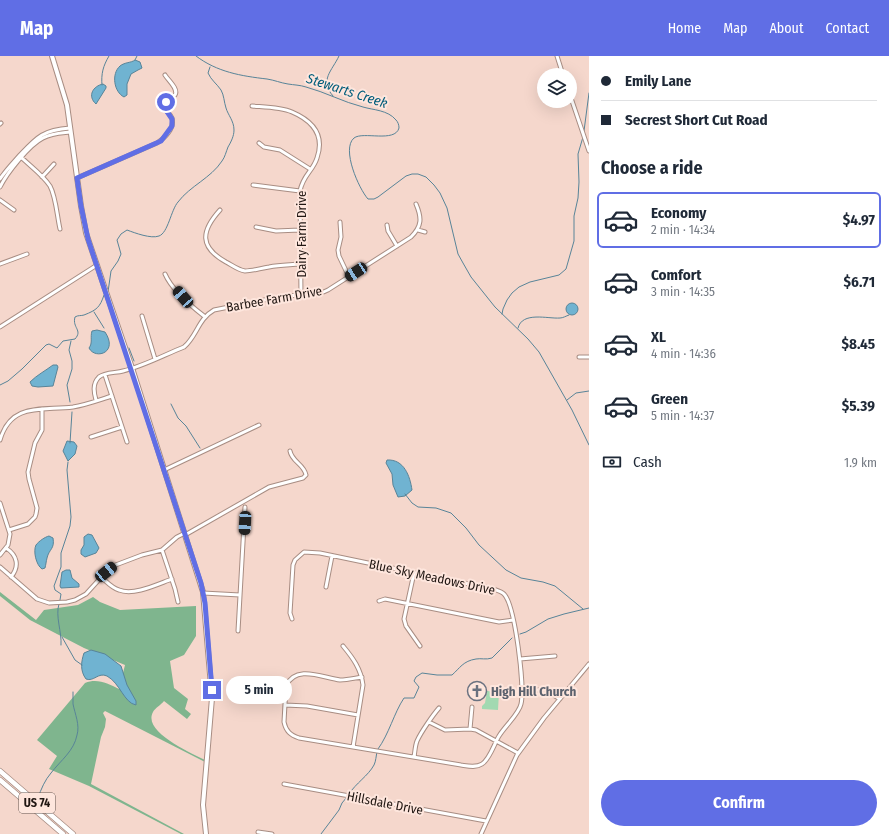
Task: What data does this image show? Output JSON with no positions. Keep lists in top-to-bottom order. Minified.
{"streets":{"highway":["US 74"],"street":["Dairy Farm Drive","Barbee Farm Drive","Blue Sky Meadows Drive","Hillsdale Drive"]},"crossings":[["Dairy Farm Drive","Barbee Farm Drive"]],"water":["Stewarts Creek"],"places":{"church":["High Hill Church"]},"page":{"header":"Map","nav":["Home","Map","About","Contact"],"banner":["Emily Lane","Secrest Short Cut Road"],"heading":"Choose a ride","list":[{"name":"Economy","note":"2 min · 14:34","value":"$4.97"},{"name":"Comfort","note":"3 min · 14:35","value":"$6.71"},{"name":"XL","note":"4 min · 14:36","value":"$8.45"},{"name":"Green","note":"5 min · 14:37","value":"$5.39"}],"pay":["Cash","1.9 km"],"bubble":"5 min","buttons":"Confirm"}}
